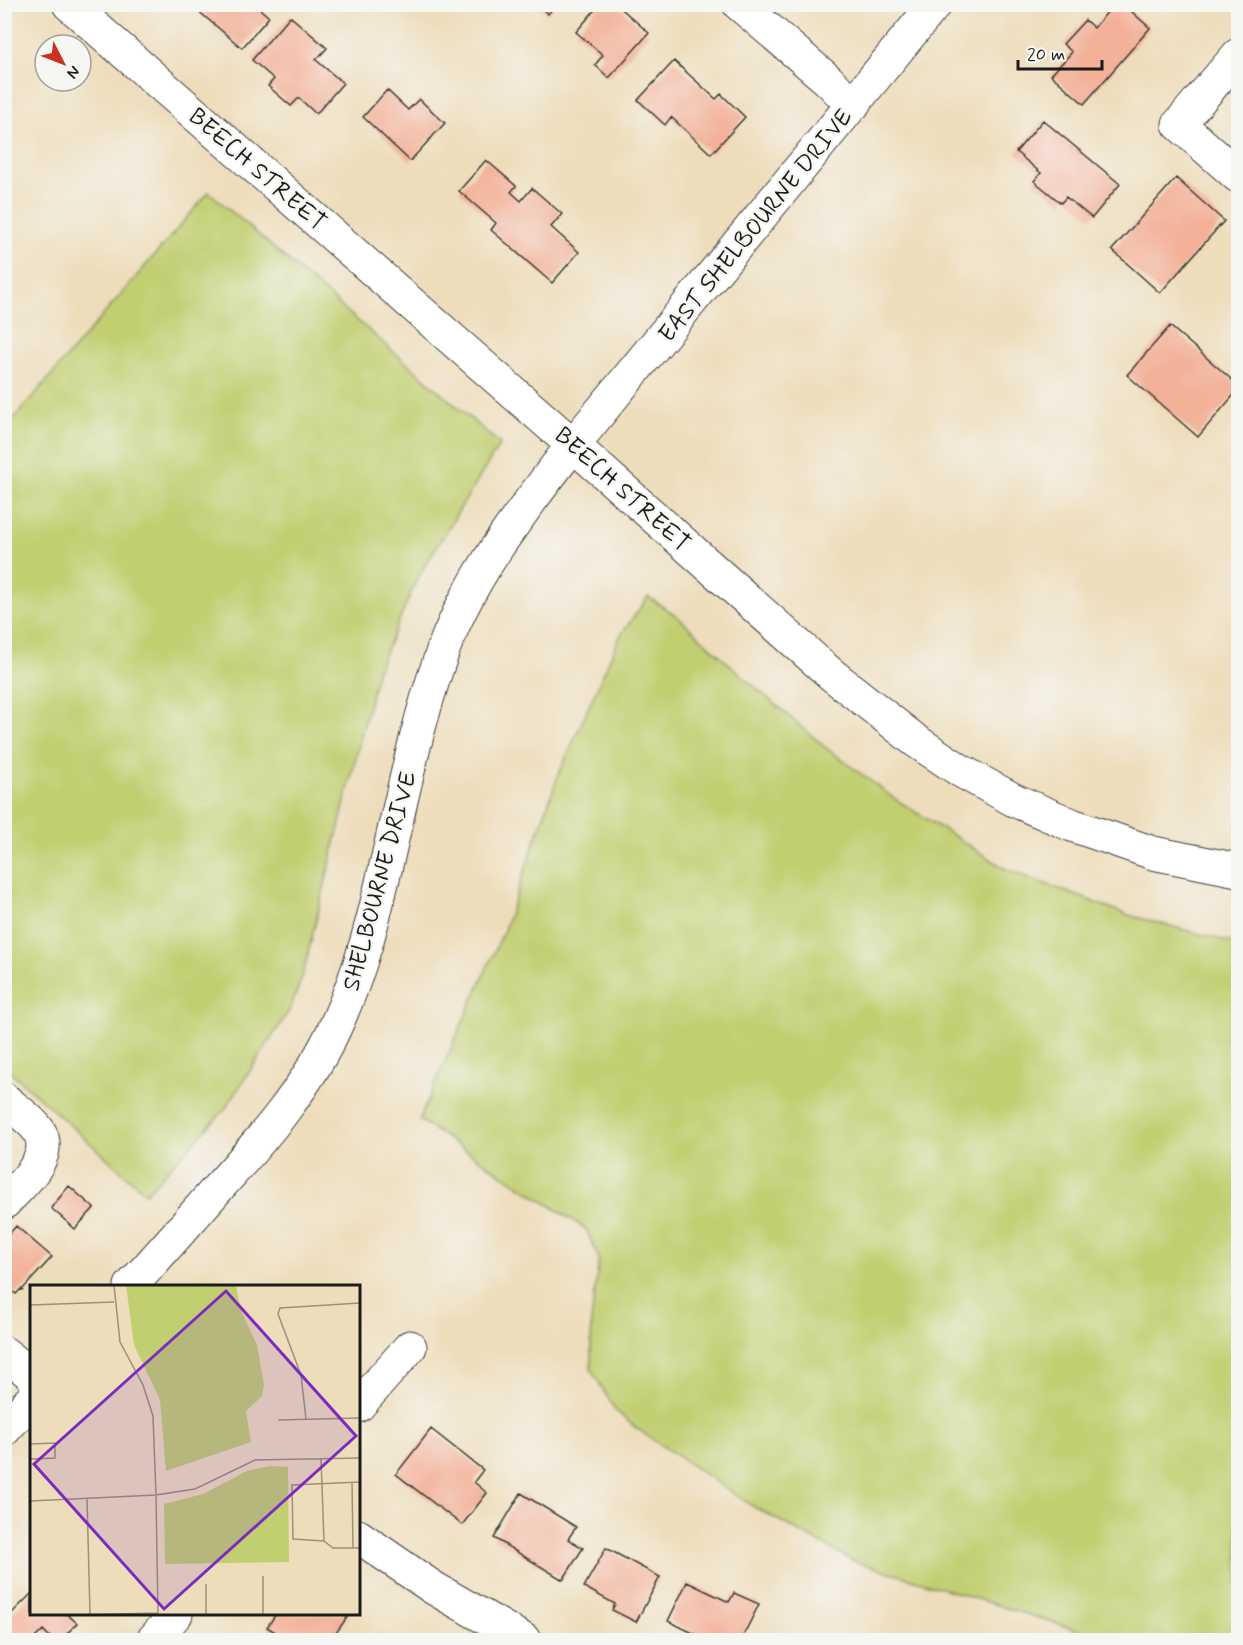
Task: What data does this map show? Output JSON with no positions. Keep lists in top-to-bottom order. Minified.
{"streets":{"street":["BEECH STREET","EAST SHELBOURNE DRIVE","SHELBOURNE DRIVE"]},"crossings":[["BEECH STREET","EAST SHELBOURNE DRIVE"],["BEECH STREET","SHELBOURNE DRIVE"],["EAST SHELBOURNE DRIVE","SHELBOURNE DRIVE"]],"scale_bar":"20 m","north":"bottom right"}
